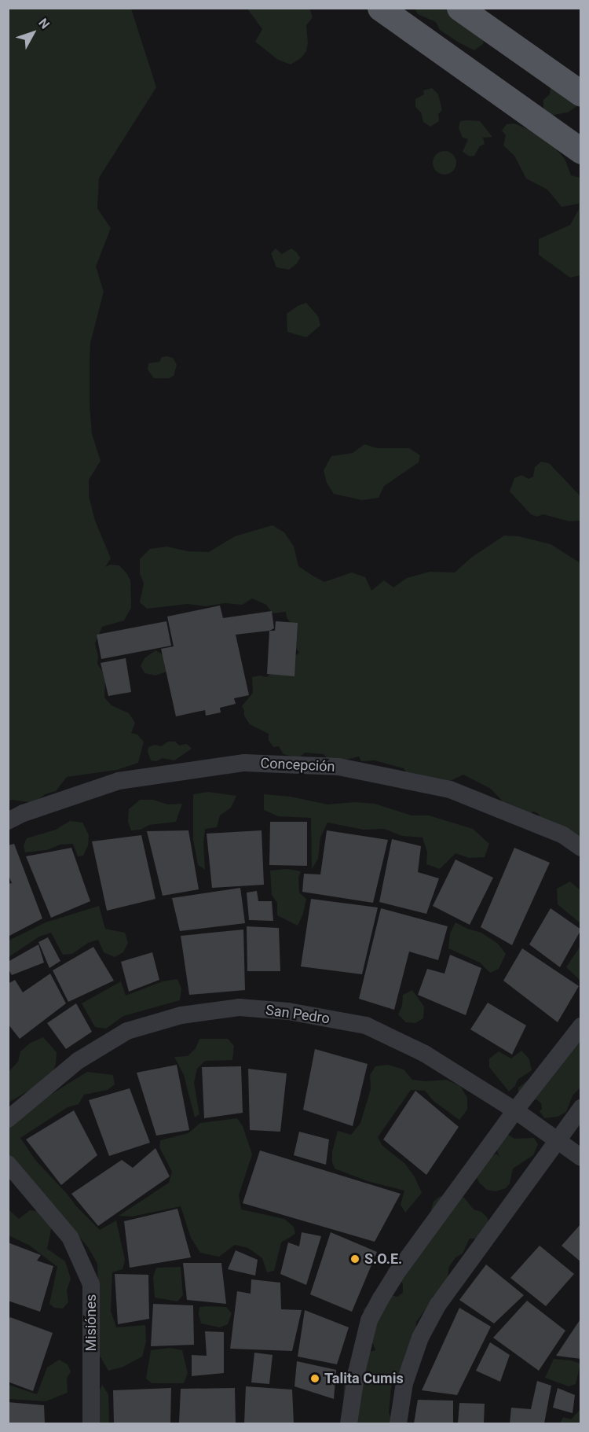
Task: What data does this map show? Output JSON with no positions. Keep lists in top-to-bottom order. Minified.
{"streets":{"street":["Concepción","San Pedro","Misiónes"]},"places":["S.O.E.","Talita Cumis"],"north":"top right"}
